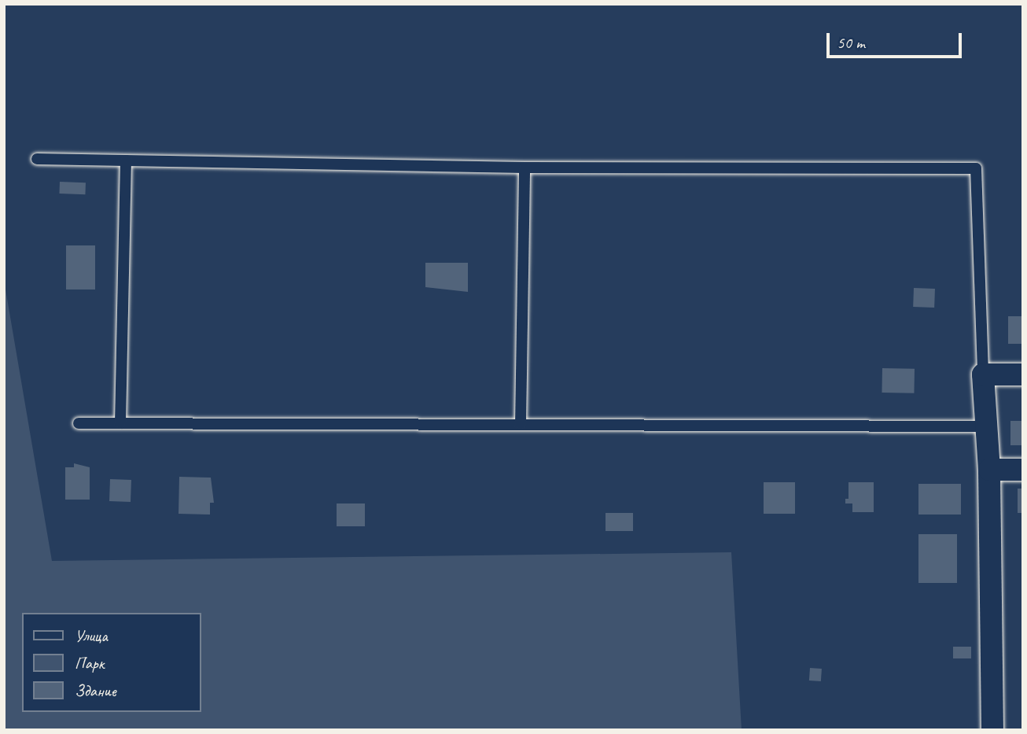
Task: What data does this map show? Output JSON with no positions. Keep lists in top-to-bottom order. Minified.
{"legend":["Улица","Парк","Здание"],"scale_bar":"50 m"}
